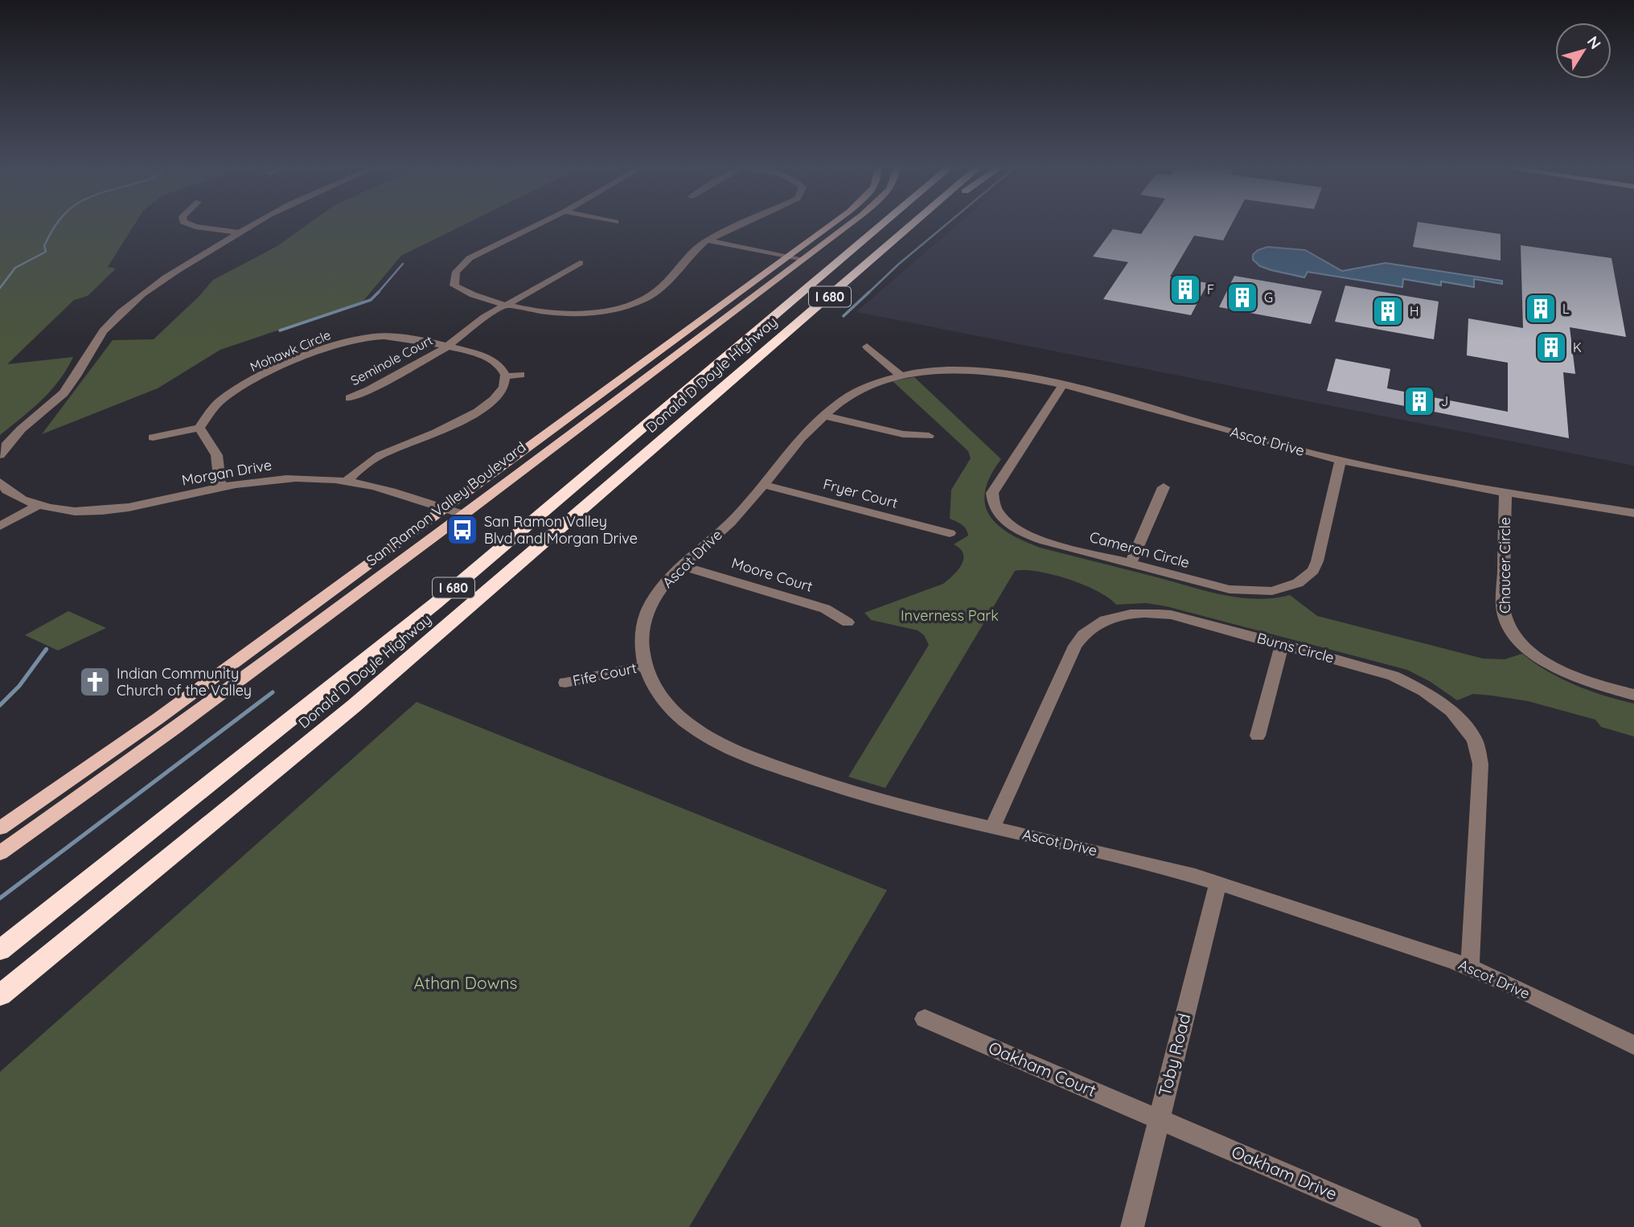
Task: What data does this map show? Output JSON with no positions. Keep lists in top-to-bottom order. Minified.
{"streets":{"highway":["I 680","Donald D Doyle Highway"],"main road":["San Ramon Valley Boulevard"],"street":["Mohawk Circle","Seminole Court","Ascot Drive","Morgan Drive","Fryer Court","Cameron Circle","Chaucer Circle","Moore Court","Burns Circle","Fife Court","Toby Road","Oakham Court","Oakham Drive"]},"crossings":[["Mohawk Circle","Seminole Court"],["Ascot Drive","Fryer Court"],["Ascot Drive","Cameron Circle"],["Ascot Drive","Chaucer Circle"],["Ascot Drive","Moore Court"],["Ascot Drive","Burns Circle"],["Ascot Drive","Fife Court"],["Ascot Drive","Toby Road"],["Morgan Drive","San Ramon Valley Boulevard"],["Toby Road","Oakham Court"],["Toby Road","Oakham Drive"],["Oakham Court","Oakham Drive"]],"parks":["Inverness Park","Athan Downs"],"places":{"building":["F","G","L","H","K","J"],"bus stop":["San Ramon Valley Blvd and Morgan Drive"],"church":["Indian Community Church of the Valley"]},"north":"top right"}
